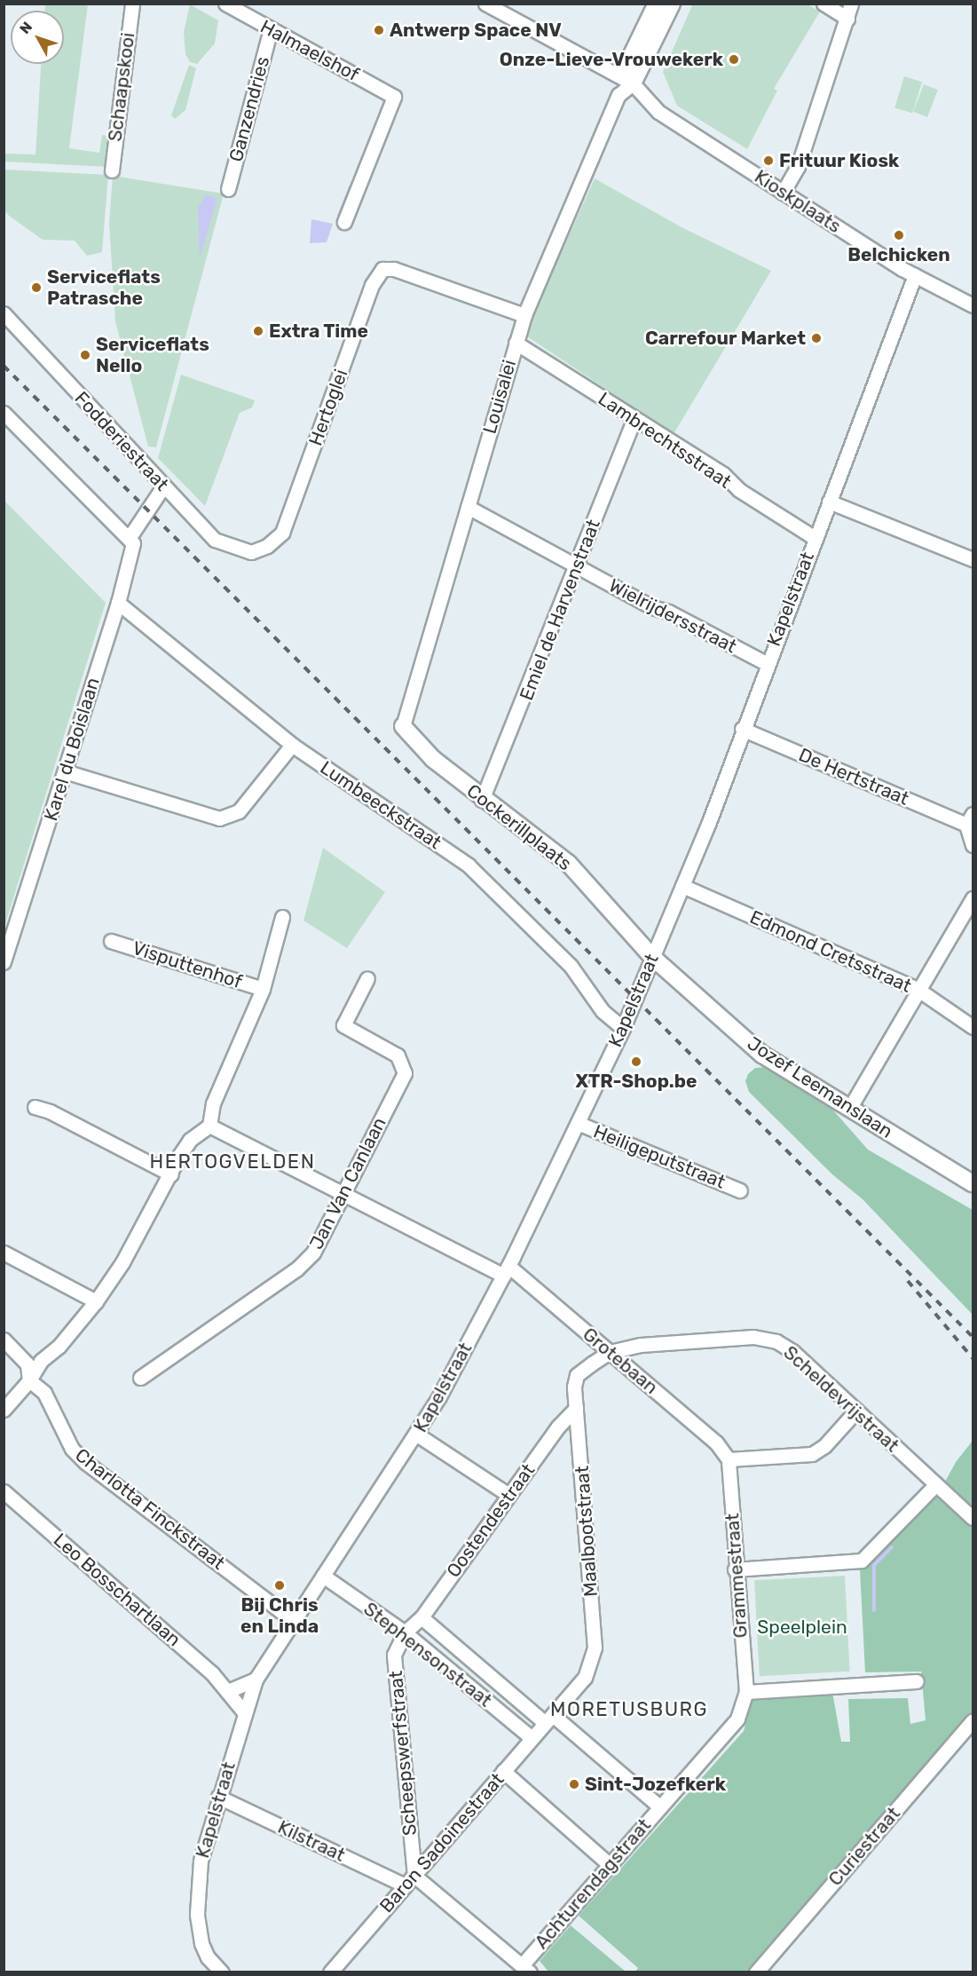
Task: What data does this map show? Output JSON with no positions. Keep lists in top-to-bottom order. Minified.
{"streets":{"street":["Halmaelshof","Schaapskooi","Ganzendries","Kioskplaats","Louisalei","Hertoglei","Lambrechtsstraat","Fodderiestraat","Kapelstraat","Emiel de Harvenstraat","Wielrijdersstraat","Karel du Boislaan","De Hertstraat","Lumbeeckstraat","Cockerillplaats","Edmond Cretsstraat","Visputtenhof","Jozef Leemanslaan","Heiligeputstraat","Jan Van Canlaan","Grotebaan","Scheldevrijstraat","Charlotta Finckstraat","Oostendestraat","Maalbootstraat","Grammestraat","Leo Bosschartlaan","Stephensonstraat","Scheepswerfstraat","Kilstraat","Baron Sadoinestraat","Curiestraat","Achturendagstraat"]},"crossings":[["Halmaelshof","Ganzendries"],["Kioskplaats","Louisalei"],["Kioskplaats","Kapelstraat"],["Louisalei","Hertoglei"],["Louisalei","Lambrechtsstraat"],["Louisalei","Wielrijdersstraat"],["Louisalei","Cockerillplaats"],["Hertoglei","Fodderiestraat"],["Lambrechtsstraat","Kapelstraat"],["Lambrechtsstraat","Emiel de Harvenstraat"],["Kapelstraat","Wielrijdersstraat"],["Kapelstraat","De Hertstraat"],["Kapelstraat","Lumbeeckstraat"],["Kapelstraat","Cockerillplaats"],["Kapelstraat","Edmond Cretsstraat"],["Kapelstraat","Jozef Leemanslaan"],["Kapelstraat","Heiligeputstraat"],["Kapelstraat","Grotebaan"],["Kapelstraat","Charlotta Finckstraat"],["Kapelstraat","Stephensonstraat"],["Kapelstraat","Kilstraat"],["Emiel de Harvenstraat","Wielrijdersstraat"],["Emiel de Harvenstraat","Cockerillplaats"],["Karel du Boislaan","Lumbeeckstraat"],["Cockerillplaats","Jozef Leemanslaan"],["Jan Van Canlaan","Grotebaan"],["Grotebaan","Scheldevrijstraat"],["Grotebaan","Maalbootstraat"],["Grotebaan","Grammestraat"],["Scheldevrijstraat","Maalbootstraat"],["Oostendestraat","Maalbootstraat"],["Oostendestraat","Stephensonstraat"],["Oostendestraat","Scheepswerfstraat"],["Maalbootstraat","Stephensonstraat"],["Maalbootstraat","Baron Sadoinestraat"],["Grammestraat","Achturendagstraat"],["Stephensonstraat","Scheepswerfstraat"],["Stephensonstraat","Baron Sadoinestraat"],["Stephensonstraat","Achturendagstraat"],["Scheepswerfstraat","Kilstraat"],["Scheepswerfstraat","Baron Sadoinestraat"],["Kilstraat","Baron Sadoinestraat"],["Kilstraat","Achturendagstraat"]],"districts":["HERTOGVELDEN","MORETUSBURG"],"parks":["Speelplein"],"places":["Antwerp Space NV","Onze-Lieve-Vrouwekerk","Frituur Kiosk","Belchicken","Serviceflats Patrasche","Extra Time","Carrefour Market","Serviceflats Nello","XTR-Shop.be","Bij Chris en Linda","Sint-Jozefkerk"],"north":"top left"}
